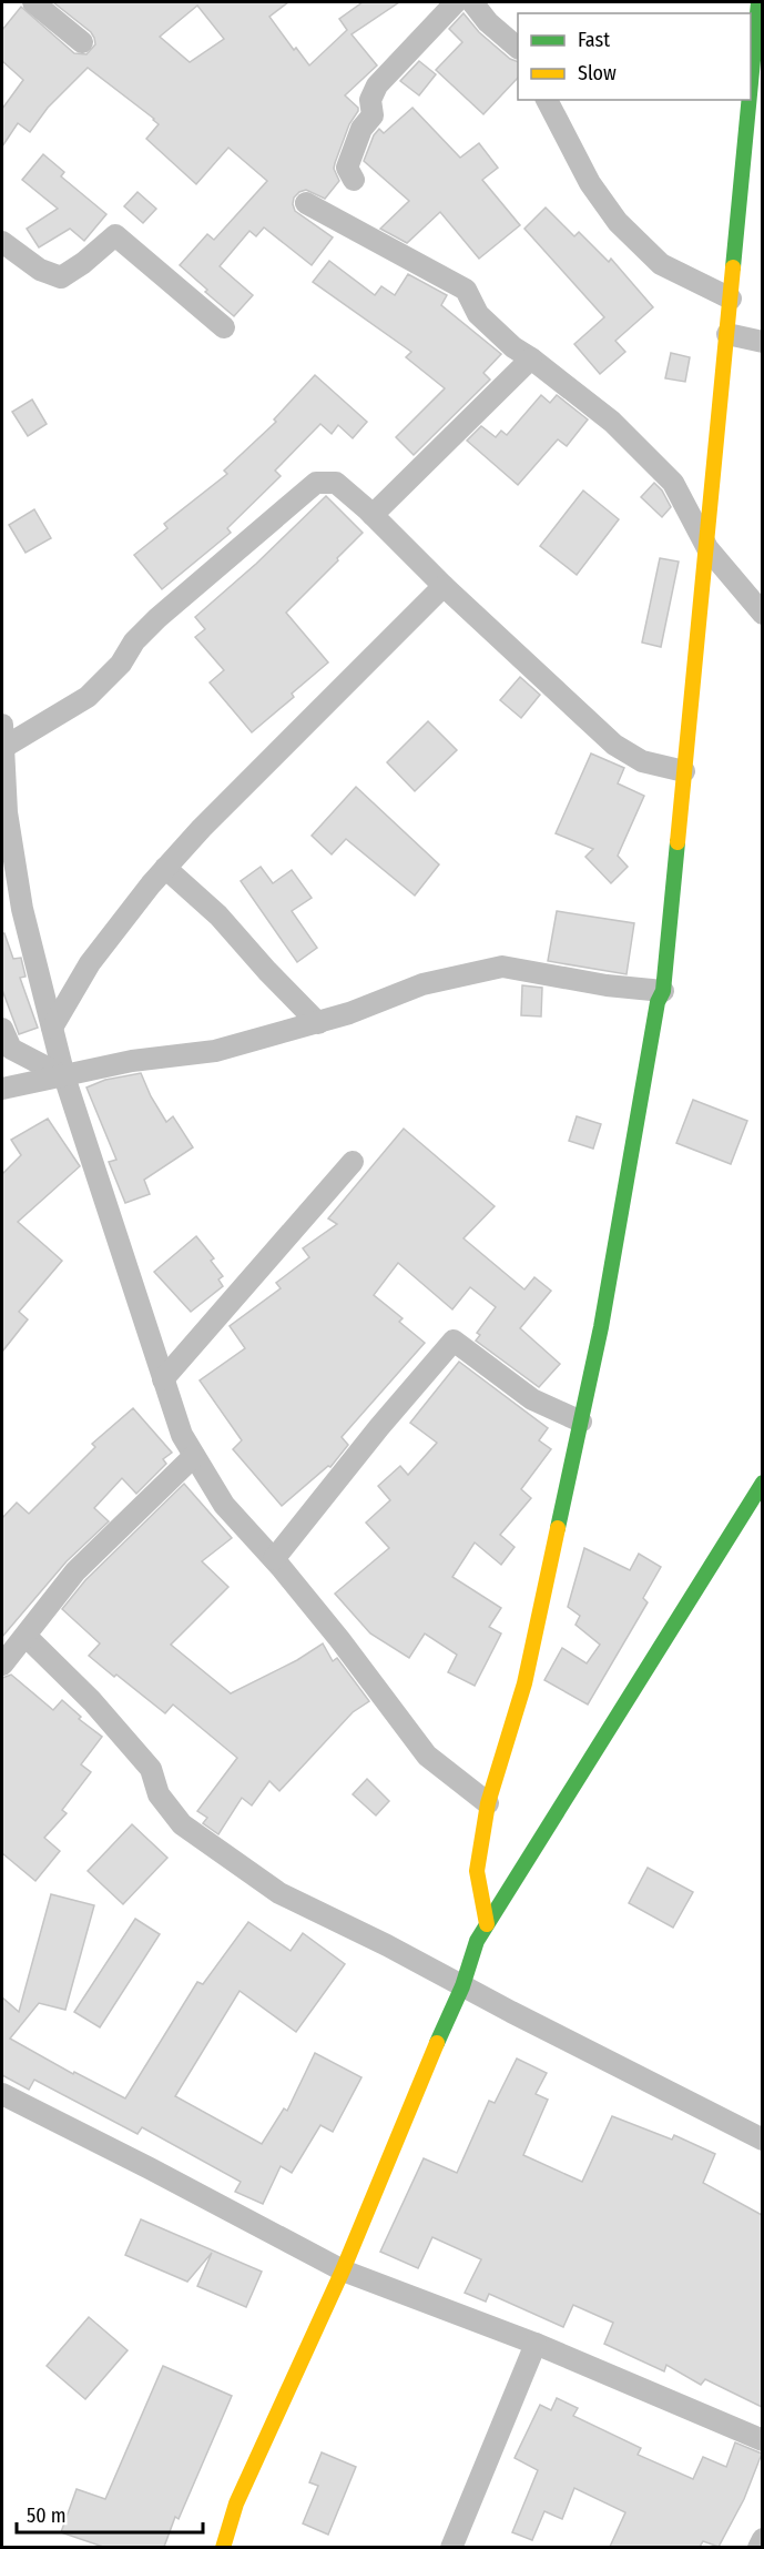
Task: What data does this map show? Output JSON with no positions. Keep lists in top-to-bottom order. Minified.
{"legend":["Fast","Slow"],"scale_bar":"50 m"}
